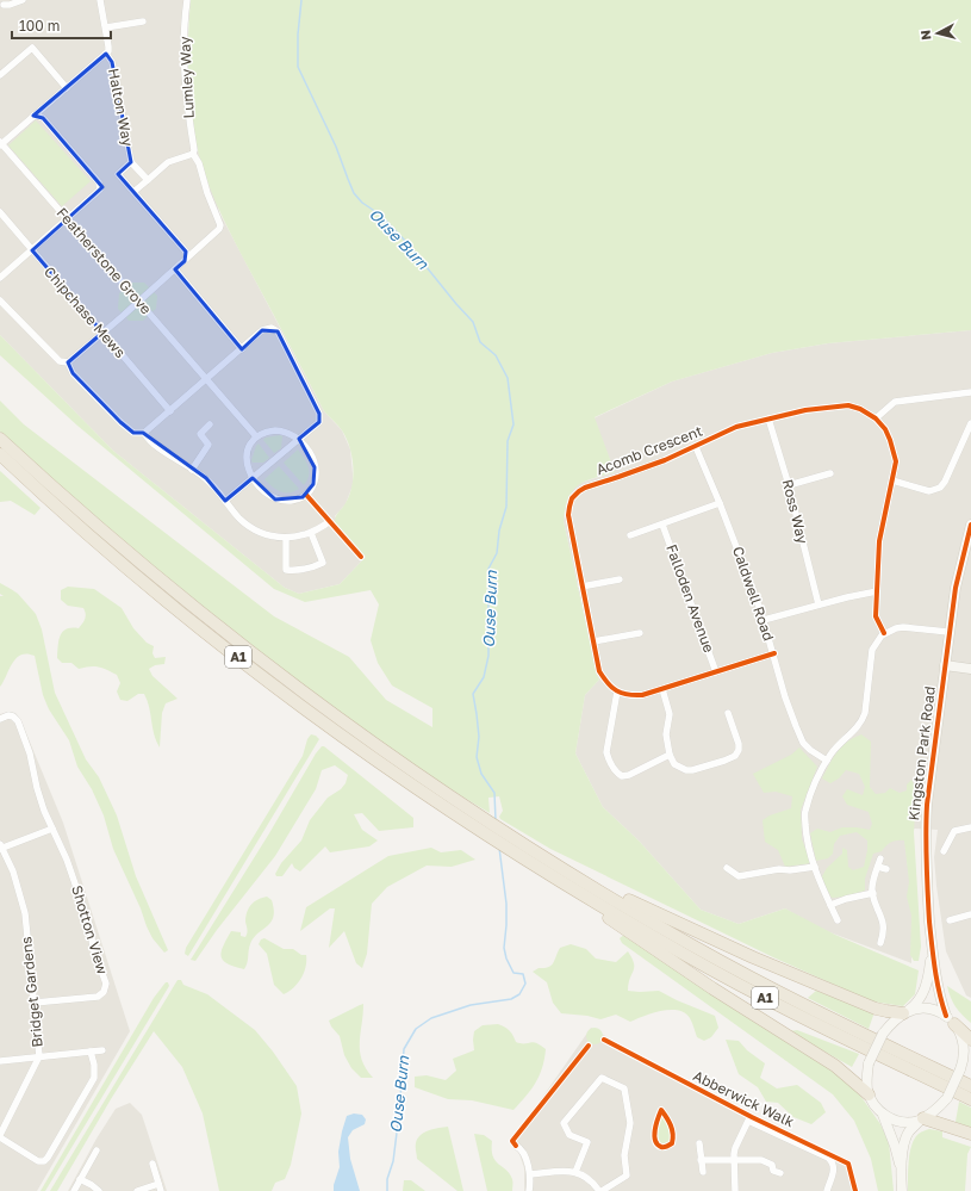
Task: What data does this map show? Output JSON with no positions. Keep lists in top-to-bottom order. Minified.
{"streets":{"highway":["A1"],"street":["Lumley Way","Halton Way","Featherstone Grove","Chipchase Mews","Acomb Crescent","Ross Way","Caldwell Road","Falloden Avenue","Kingston Park Road","Shotton View","Bridget Gardens","Abberwick Walk"]},"crossings":[["Lumley Way","Halton Way"],["Halton Way","Featherstone Grove"],["Acomb Crescent","Ross Way"],["Acomb Crescent","Caldwell Road"],["A1","Kingston Park Road"],["Shotton View","Bridget Gardens"]],"water":["Ouse Burn"],"scale_bar":"100 m","north":"left"}
